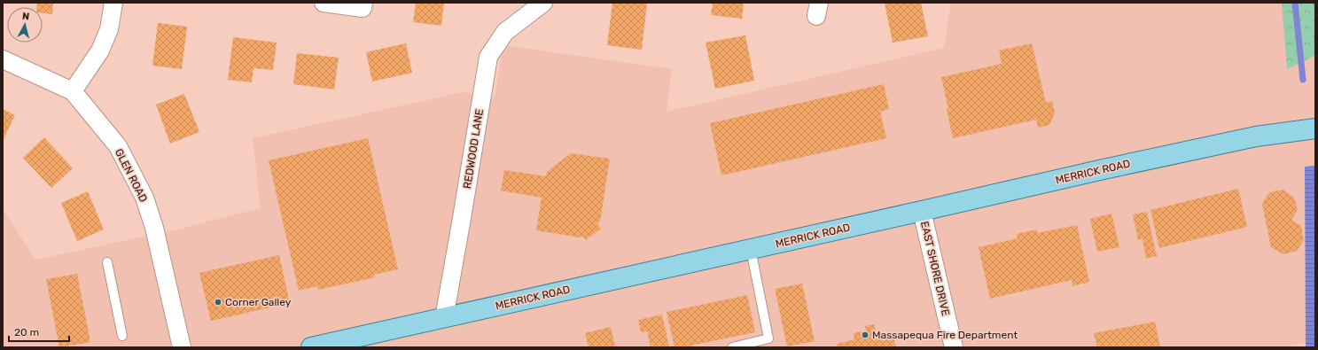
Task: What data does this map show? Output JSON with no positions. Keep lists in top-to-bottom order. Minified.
{"streets":{"main road":["MERRICK ROAD"],"street":["REDWOOD LANE","GLEN ROAD","EAST SHORE DRIVE"]},"crossings":[["REDWOOD LANE","MERRICK ROAD"],["MERRICK ROAD","EAST SHORE DRIVE"]],"places":["Corner Galley","Massapequa Fire Department"],"scale_bar":"20 m","north":"top"}
